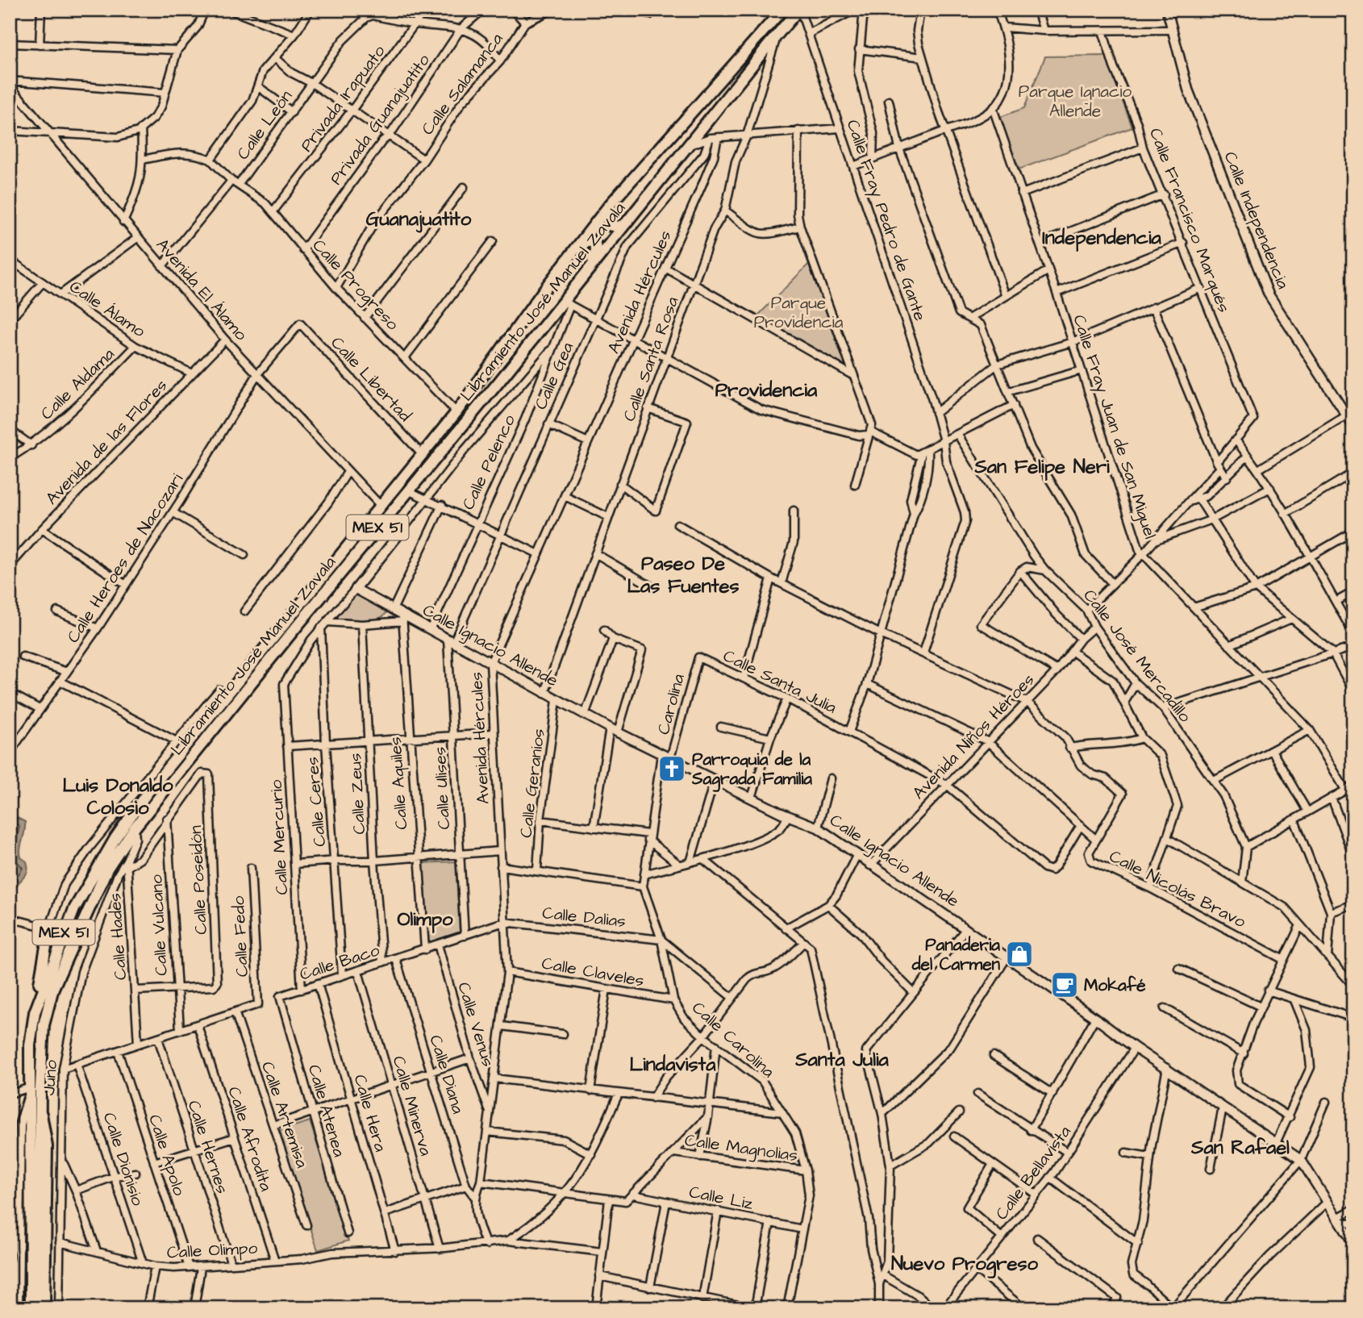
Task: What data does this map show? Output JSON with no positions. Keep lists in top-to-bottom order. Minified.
{"streets":{"main road":["Libramiento José Manuel Zavala","MEX 51"],"street":["Calle Salamanca","Privada Irapuato","Privada Guanajuatito","Calle León","Calle Fray Pedro de Gante","Calle Francisco Marqués","Calle Independencia","Calle Progreso","Avenida El Álamo","Avenida Hércules","Calle Álamo","Calle Santa Rosa","Calle Gea","Calle Libertad","Calle Aldama","Calle Fray Juan de San Miguel","Avenida de las Flores","Calle Pelenco","Calle Heroes de Nacozari","Calle Ignacio Allende","Calle José Mercadillo","Calle Santa Julia","Carolina","Avenida Niños Héroes","Calle Aquiles","Calle Geranios","Calle Ulises","Calle Zeus","Calle Ceres","Calle Mercurio","Calle Poseidón","Calle Nicolás Bravo","Calle Dalias","Calle Vulcano","Calle Hades","Calle Fedo","Calle Baco","Calle Claveles","Calle Venus","Calle Carolina","Calle Diana","Juno","Calle Minerva","Calle Atenea","Calle Hera","Calle Artemisa","Calle Afrodita","Calle Hernes","Calle Magnolias","Calle Apolo","Calle Dionisio","Calle Bellavista","Calle Liz","Calle Olimpo"]},"crossings":[["Calle Salamanca","Privada Irapuato"],["Calle Salamanca","Privada Guanajuatito"],["Calle Salamanca","Calle León"],["Calle Salamanca","Calle Progreso"],["Privada Irapuato","Calle León"],["Privada Irapuato","Calle Progreso"],["Privada Guanajuatito","Calle Progreso"],["Calle León","Calle Progreso"],["Calle León","Avenida El Álamo"],["Calle Fray Pedro de Gante","Libramiento José Manuel Zavala"],["Calle Progreso","Libramiento José Manuel Zavala"],["Avenida El Álamo","Libramiento José Manuel Zavala"],["Avenida El Álamo","Avenida de las Flores"],["Avenida El Álamo","Calle Heroes de Nacozari"],["Avenida Hércules","Calle Gea"],["Avenida Hércules","Calle Ignacio Allende"],["Avenida Hércules","Calle Dalias"],["Avenida Hércules","Calle Baco"],["Avenida Hércules","Calle Claveles"],["Avenida Hércules","Calle Venus"],["Avenida Hércules","Calle Diana"],["Libramiento José Manuel Zavala","Calle Santa Rosa"],["Libramiento José Manuel Zavala","Calle Libertad"],["Libramiento José Manuel Zavala","Calle Pelenco"],["Libramiento José Manuel Zavala","Calle Hades"],["Calle Álamo","Calle Aldama"],["Calle Álamo","Avenida de las Flores"],["Calle Santa Rosa","Calle Ignacio Allende"],["Calle Gea","Calle Ignacio Allende"],["Calle Gea","Calle Ulises"],["Calle Libertad","Calle Heroes de Nacozari"],["Calle Pelenco","Calle Ignacio Allende"],["Calle Ignacio Allende","Carolina"],["Calle Ignacio Allende","Avenida Niños Héroes"],["Calle Ignacio Allende","Calle Aquiles"],["Calle Ignacio Allende","Calle Geranios"],["Calle Ignacio Allende","Calle Ulises"],["Calle Ignacio Allende","Calle Carolina"],["Calle Ignacio Allende","Calle Bellavista"],["Calle José Mercadillo","Avenida Niños Héroes"],["Calle Santa Julia","Carolina"],["Calle Santa Julia","Avenida Niños Héroes"],["Calle Santa Julia","Calle Nicolás Bravo"],["Avenida Niños Héroes","Calle Nicolás Bravo"],["Calle Aquiles","Calle Baco"],["Calle Ulises","Calle Baco"],["Calle Zeus","Calle Baco"],["Calle Ceres","Calle Mercurio"],["Calle Ceres","Calle Baco"],["Calle Mercurio","Calle Baco"],["Calle Poseidón","Calle Vulcano"],["Calle Dalias","Calle Baco"],["Calle Dalias","Calle Carolina"],["Calle Hades","Juno"],["Calle Fedo","Calle Artemisa"],["Calle Baco","Calle Venus"],["Calle Baco","Calle Diana"],["Calle Baco","Calle Minerva"],["Calle Baco","Calle Atenea"],["Calle Baco","Calle Hera"],["Calle Claveles","Calle Carolina"],["Calle Carolina","Calle Magnolias"],["Calle Carolina","Calle Liz"],["Juno","Calle Olimpo"],["Calle Hera","Calle Olimpo"],["Calle Afrodita","Calle Olimpo"],["Calle Hernes","Calle Olimpo"],["Calle Apolo","Calle Olimpo"],["Calle Dionisio","Calle Olimpo"]],"districts":["Guanajuatito","Independencia","Providencia","San Felipe Neri","Paseo De Las Fuentes","Luis Donaldo Colosio","Olimpo","Santa Julia","Lindavista","San Rafael","Nuevo Progreso"],"parks":["Parque Ignacio Allende","Parque Providencia"],"places":{"church":["Parroquia de la Sagrada Familia"],"shop":["Panaderia del Carmen"],"cafe":["Mokafé"]}}
